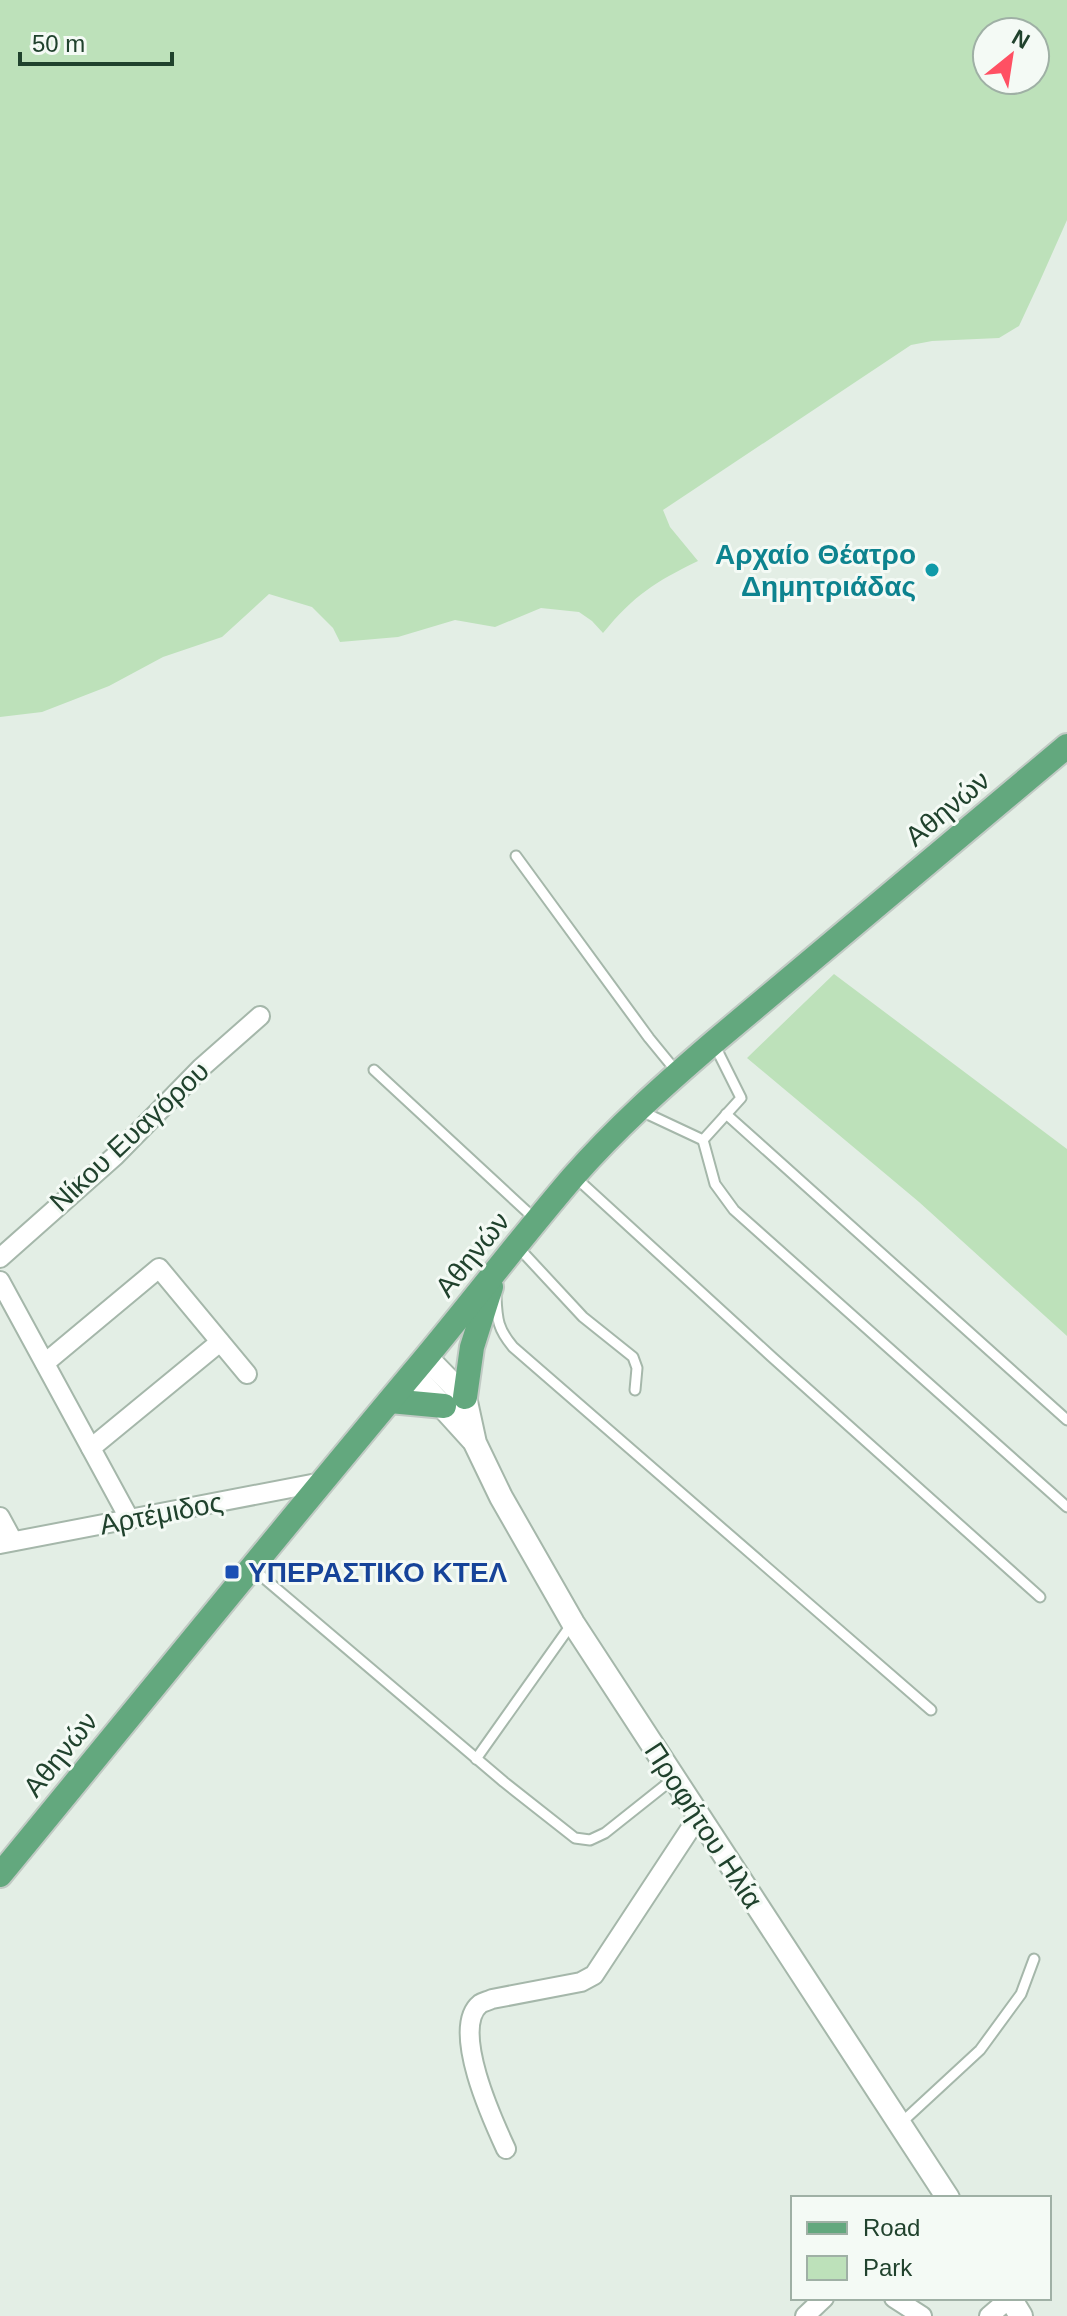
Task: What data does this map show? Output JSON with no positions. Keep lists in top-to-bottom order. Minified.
{"streets":{"main road":["Αθηνών"],"street":["Νίκου Ευαγόρου","Αρτέμιδος","Προφήτου Ηλία"]},"crossings":[["Αθηνών","Αρτέμιδος"]],"places":{"other":["Αρχαίο Θέατρο Δημητριάδας"],"transit":["ΥΠΕΡΑΣΤΙΚΟ ΚΤΕΛ"]},"legend":["Road","Park"],"scale_bar":"50 m","north":"top right"}
